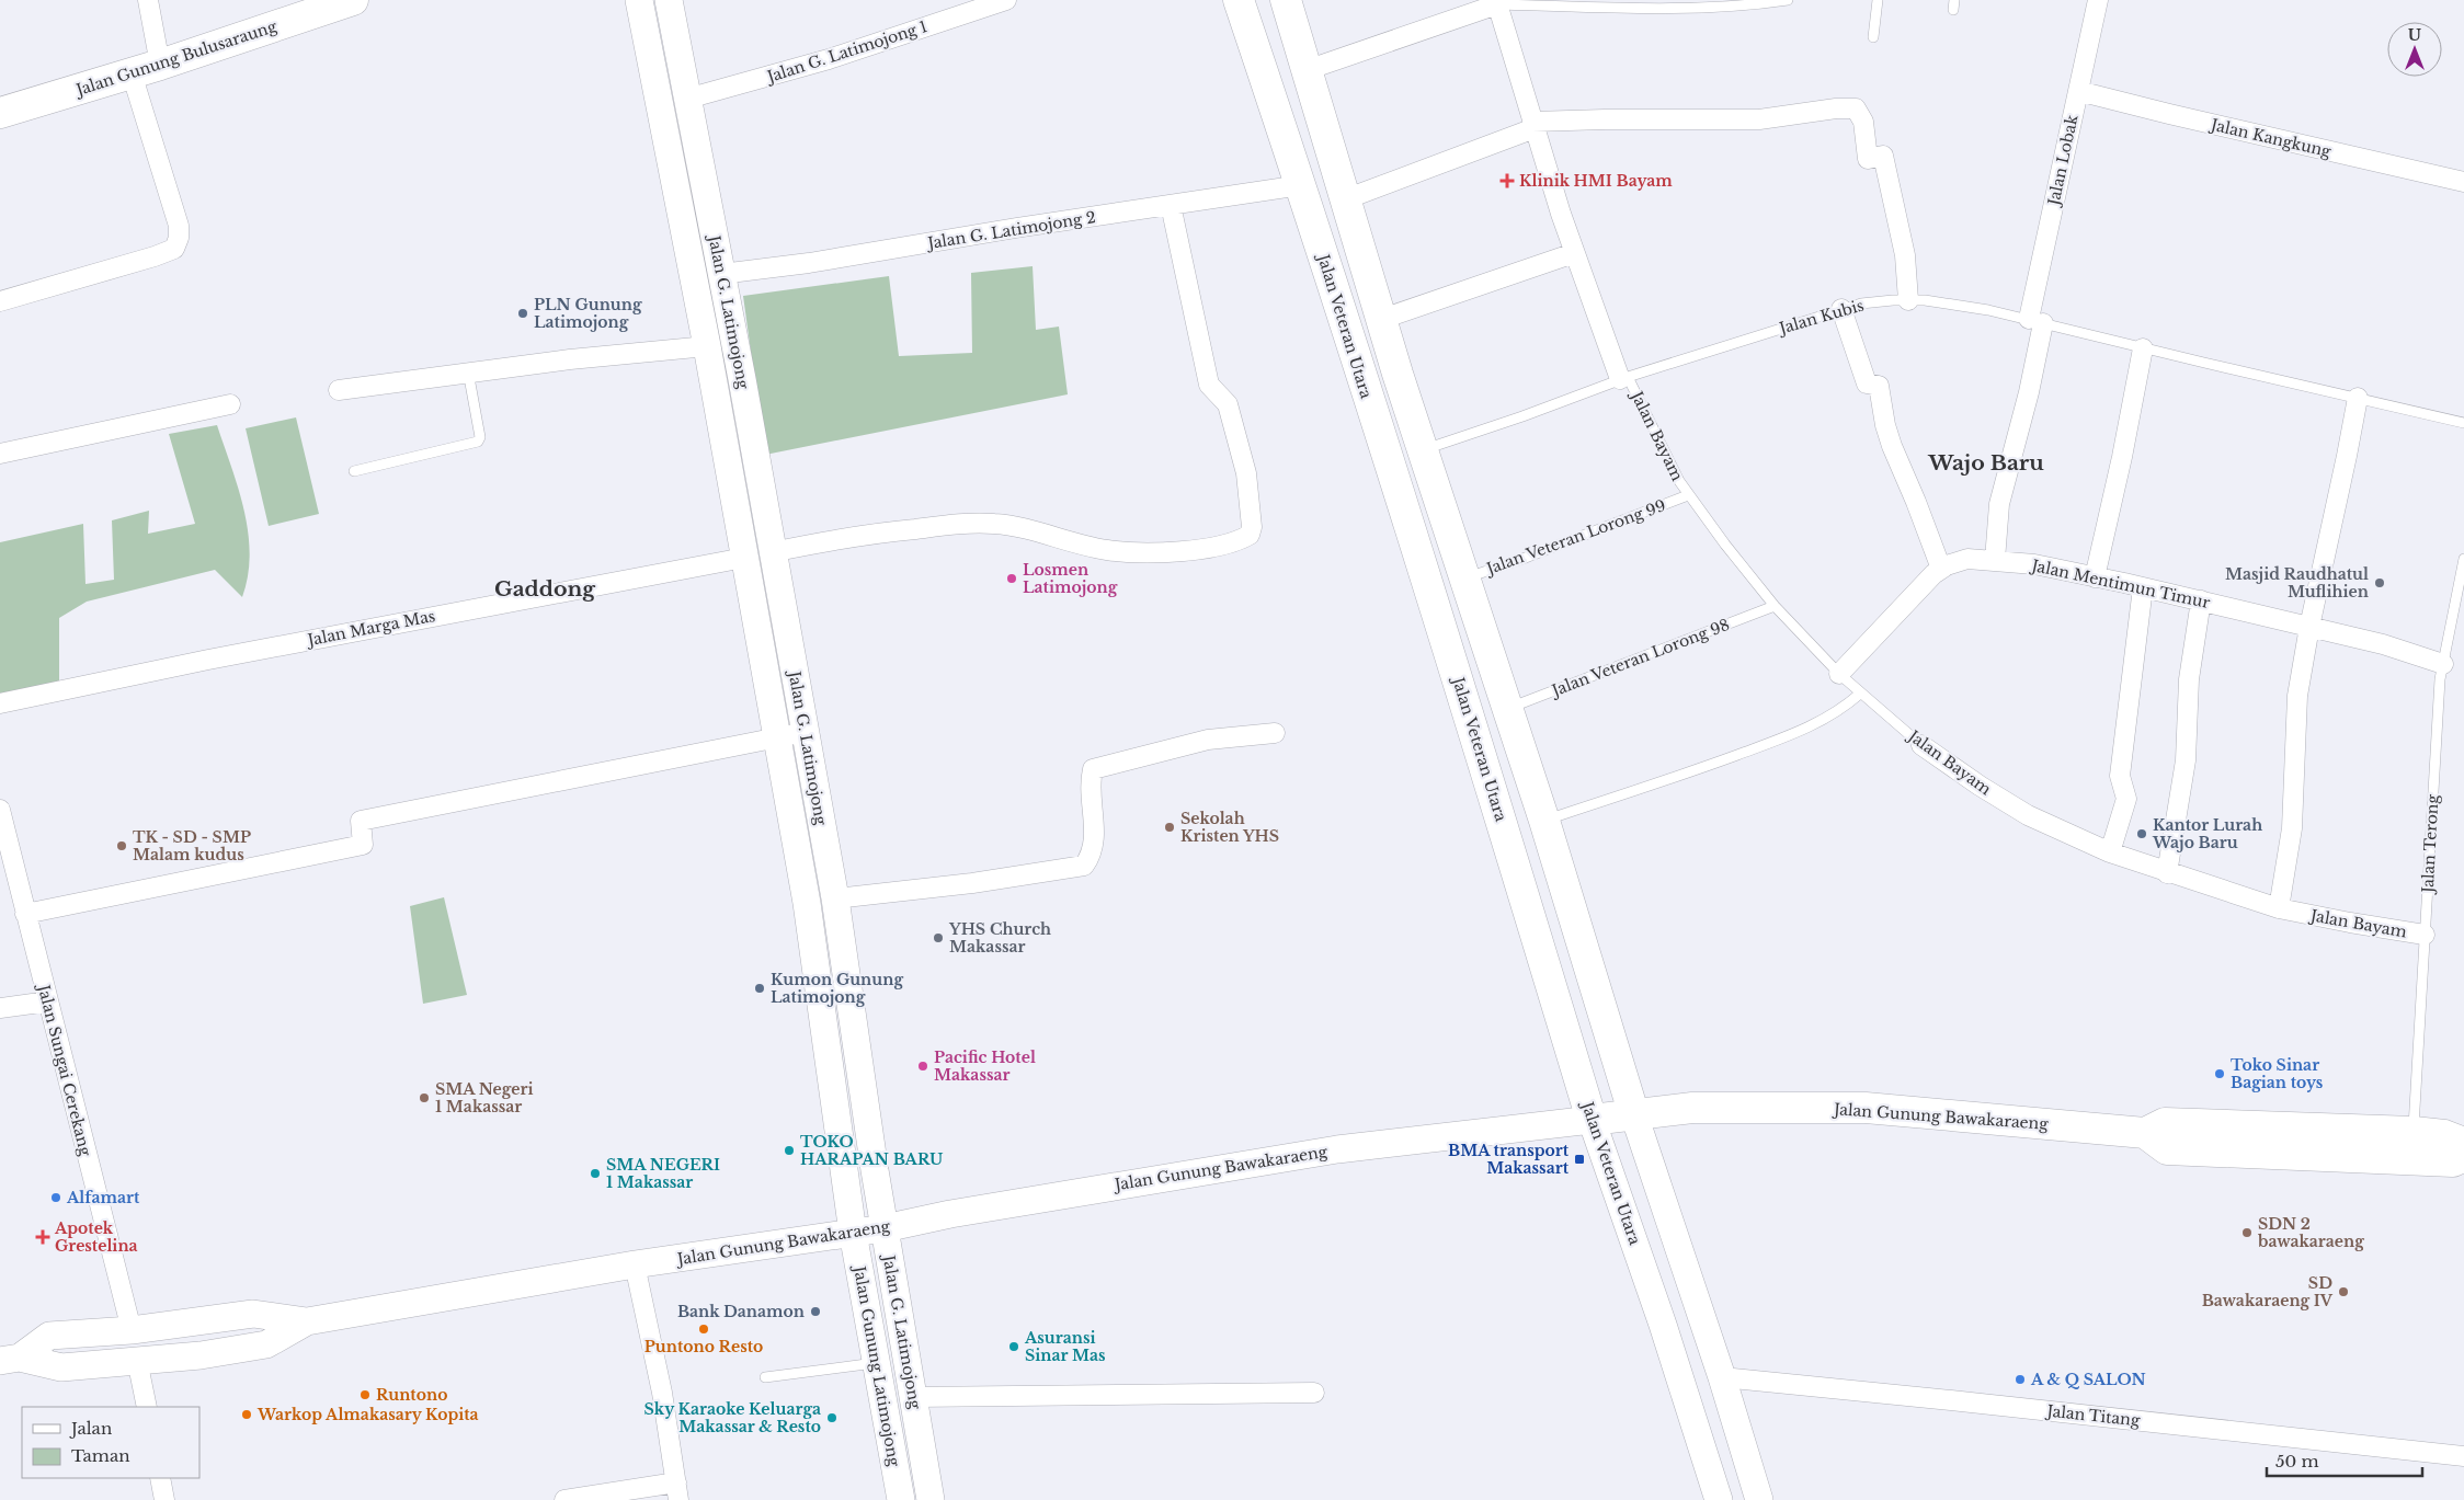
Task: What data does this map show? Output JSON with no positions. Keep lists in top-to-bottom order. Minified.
{"streets":{"highway":["Jalan Gunung Bulusaraung","Jalan Veteran Utara","Jalan Gunung Bawakaraeng"],"main road":["Jalan G. Latimojong","Jalan Gunung Latimojong"],"street":["Jalan G. Latimojong 1","Jalan Kangkung","Jalan Lobak","Jalan G. Latimojong 2","Jalan Bayam","Jalan Mentimun Timur","Jalan Marga Mas","Jalan Sungai Cerekang","Jalan Titang"],"lane":["Jalan Kubis","Jalan Veteran Lorong 99","Jalan Veteran Lorong 98","Jalan Terong"]},"crossings":[["Jalan G. Latimojong 1","Jalan G. Latimojong"],["Jalan Kangkung","Jalan Lobak"],["Jalan Lobak","Jalan Kubis"],["Jalan Lobak","Jalan Mentimun Timur"],["Jalan G. Latimojong 2","Jalan G. Latimojong"],["Jalan G. Latimojong 2","Jalan Veteran Utara"],["Jalan G. Latimojong","Jalan Marga Mas"],["Jalan G. Latimojong","Jalan Gunung Bawakaraeng"],["Jalan G. Latimojong","Jalan Gunung Latimojong"],["Jalan Kubis","Jalan Bayam"],["Jalan Veteran Utara","Jalan Gunung Bawakaraeng"],["Jalan Bayam","Jalan Veteran Lorong 99"],["Jalan Bayam","Jalan Mentimun Timur"],["Jalan Bayam","Jalan Veteran Lorong 98"],["Jalan Bayam","Jalan Terong"],["Jalan Mentimun Timur","Jalan Terong"],["Jalan Terong","Jalan Gunung Bawakaraeng"],["Jalan Sungai Cerekang","Jalan Gunung Bawakaraeng"],["Jalan Gunung Bawakaraeng","Jalan Gunung Latimojong"]],"districts":["Wajo Baru","Gaddong"],"places":{"health":["Klinik HMI Bayam","Apotek Grestelina"],"other":["PLN Gunung Latimojong","Losmen Latimojong","Masjid Raudhatul Muflihien","Sekolah Kristen YHS","Kantor Lurah Wajo Baru","TK - SD - SMP Malam kudus","YHS Church Makassar","Kumon Gunung Latimojong","Pacific Hotel Makassar","Toko Sinar Bagian toys","SMA Negeri 1 Makassar","TOKO HARAPAN BARU","SMA NEGERI 1 Makassar","Alfamart","SDN 2 bawakaraeng","SD Bawakaraeng IV","Bank Danamon","Puntono Resto","Asuransi Sinar Mas","A & Q SALON","Runtono","Warkop Almakasary Kopita","Sky Karaoke Keluarga Makassar & Resto"],"transit":["BMA transport Makassart"]},"legend":["Jalan","Taman"],"scale_bar":"50 m","north":"top"}
